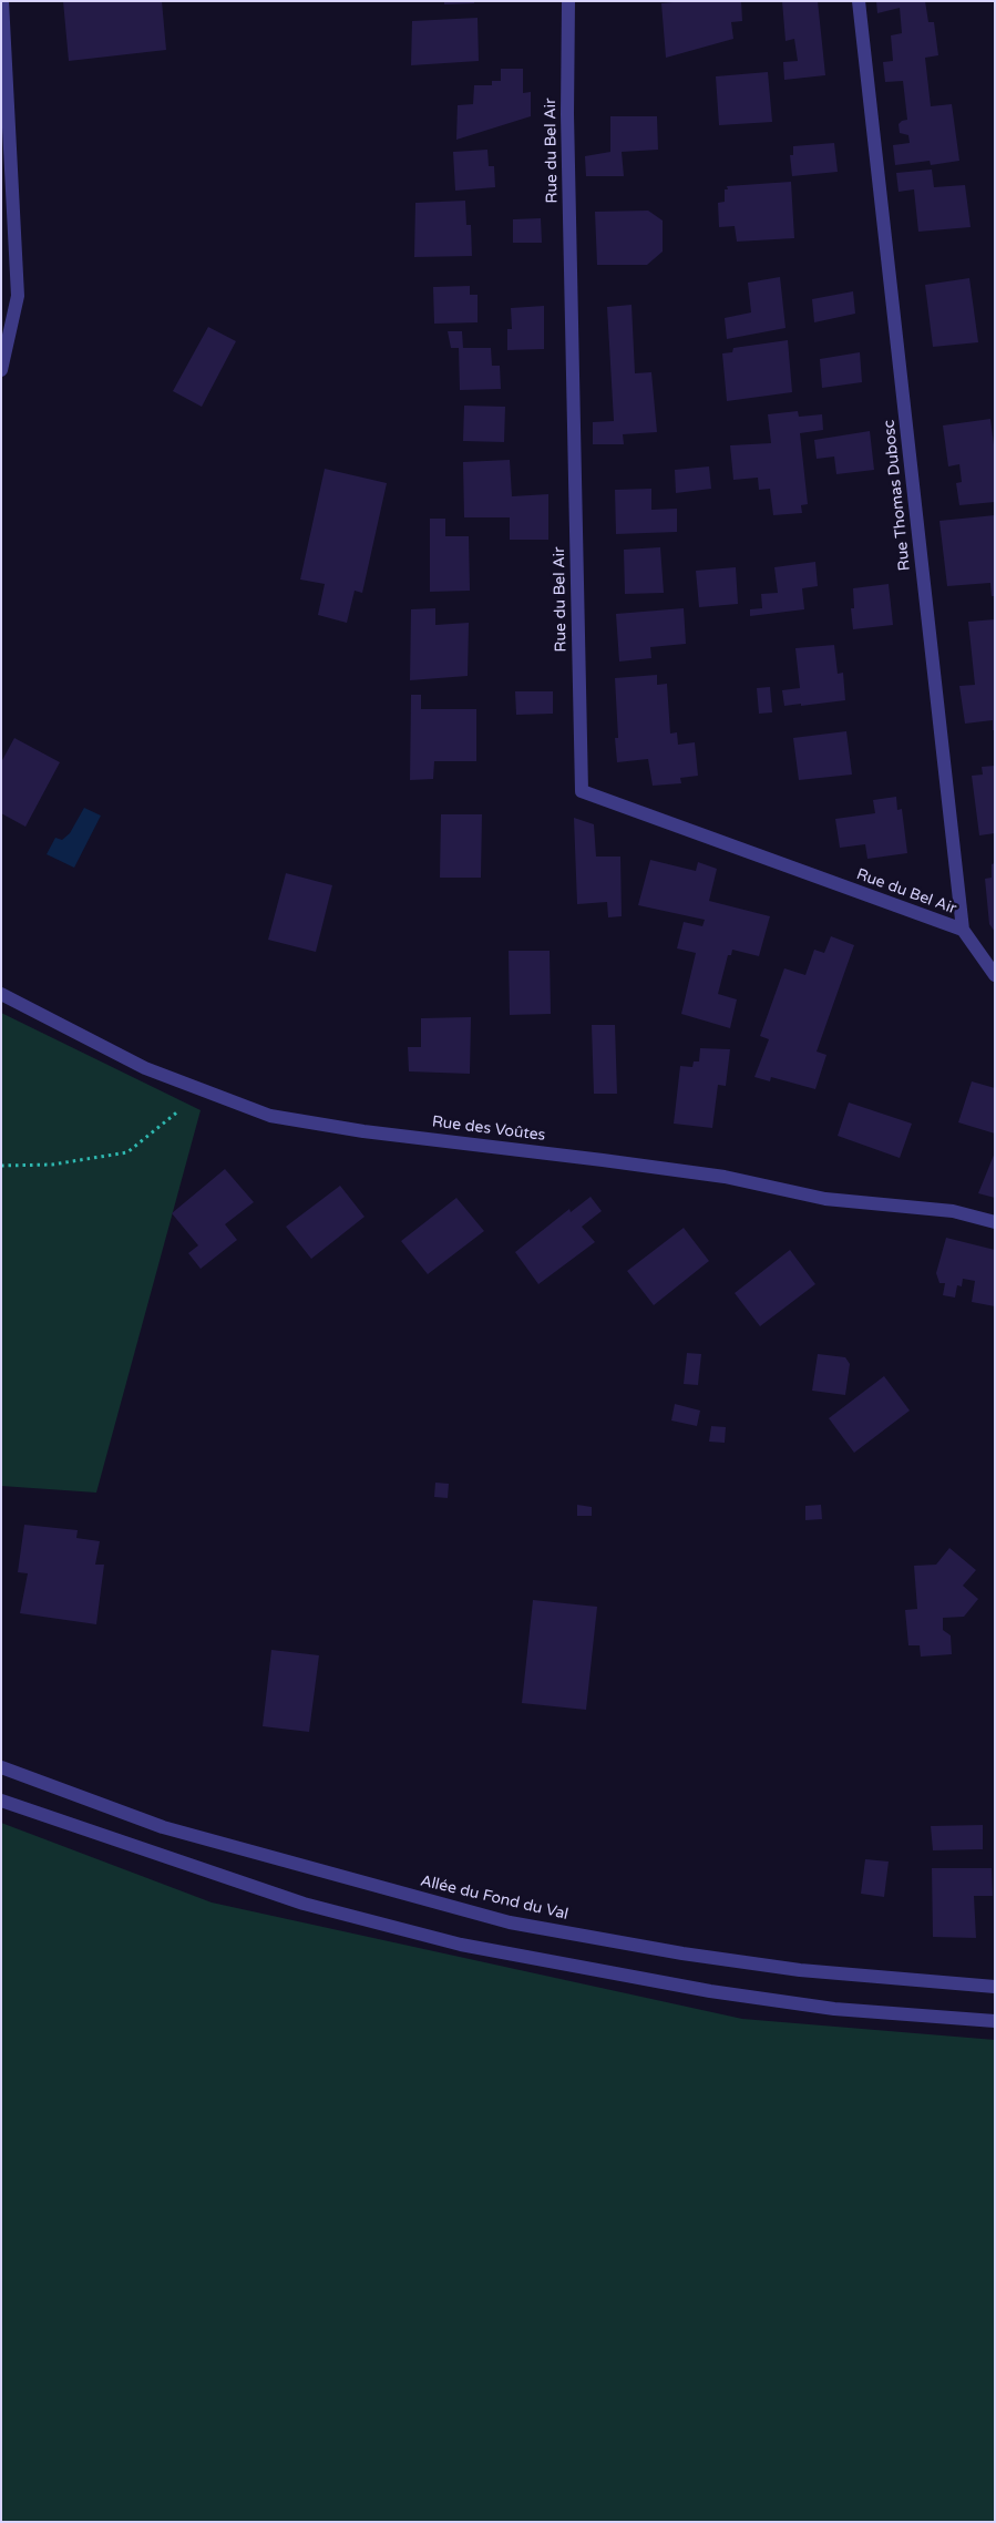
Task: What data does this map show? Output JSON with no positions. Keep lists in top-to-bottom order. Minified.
{"streets":{"street":["Rue du Bel Air","Rue Thomas Dubosc","Rue des Voûtes","Allée du Fond du Val"]},"crossings":[["Rue du Bel Air","Rue Thomas Dubosc"]]}
